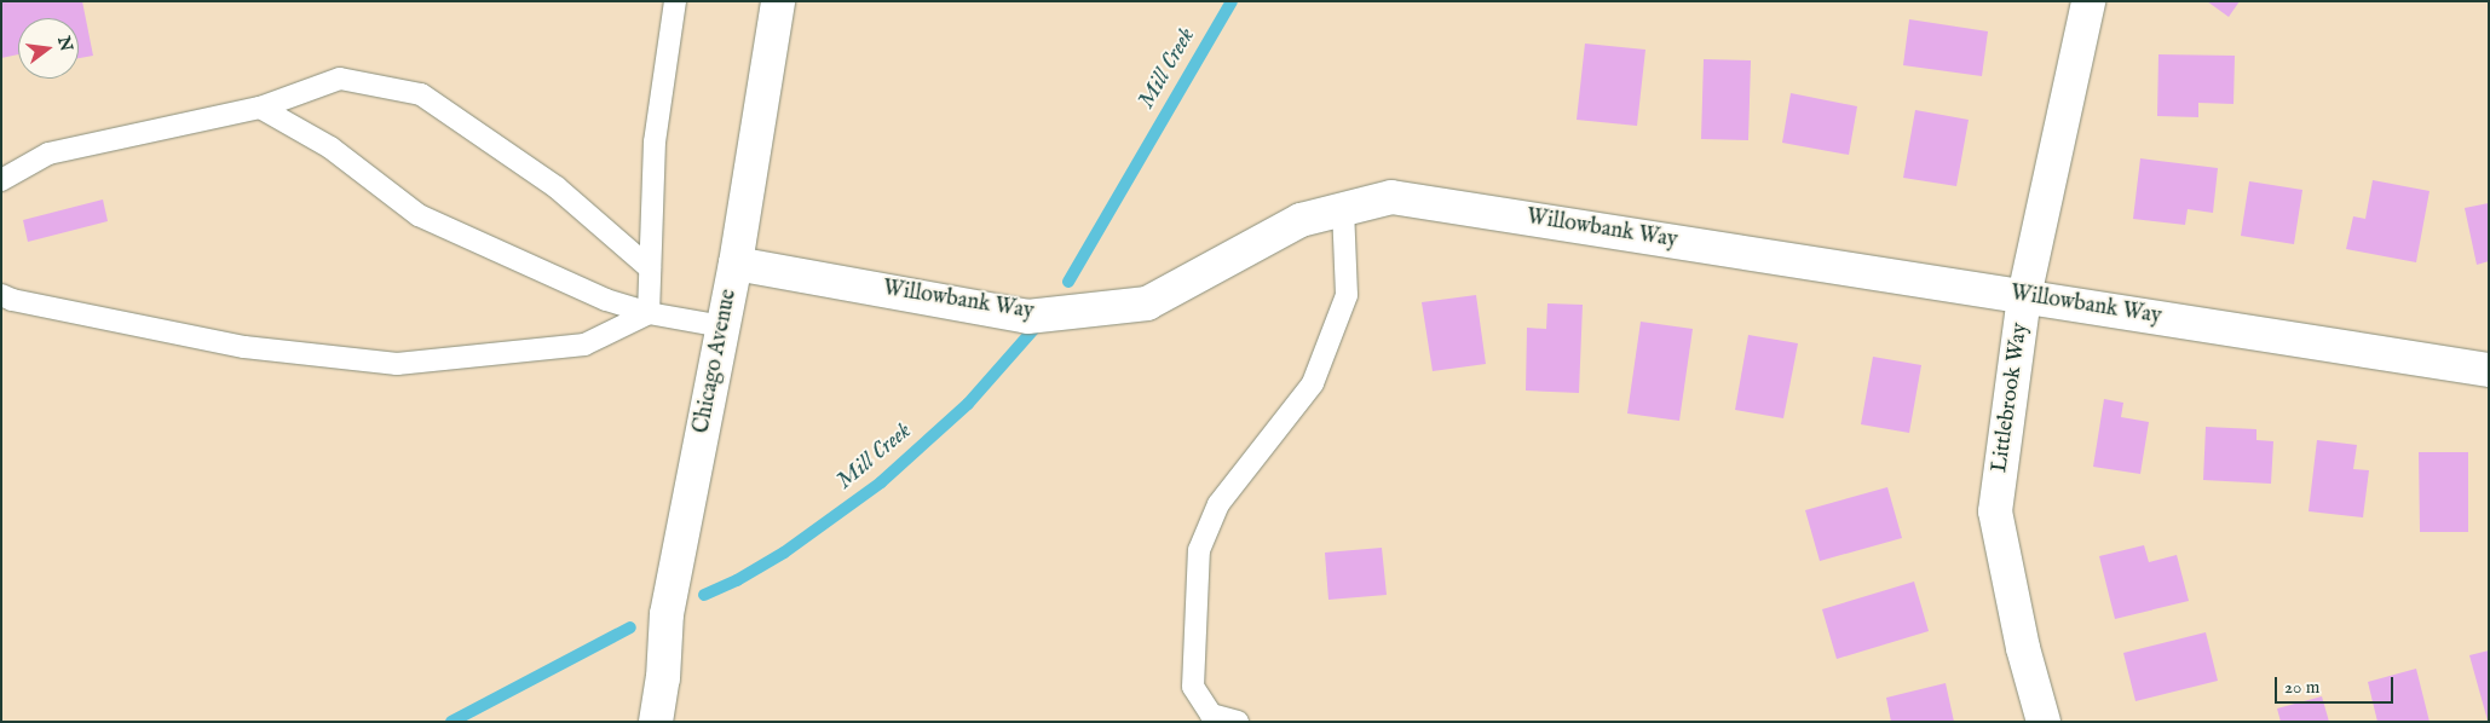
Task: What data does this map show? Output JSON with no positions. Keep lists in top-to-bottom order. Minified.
{"streets":{"street":["Willowbank Way","Chicago Avenue","Littlebrook Way"]},"crossings":[["Willowbank Way","Chicago Avenue"],["Willowbank Way","Littlebrook Way"]],"water":["Mill Creek"],"scale_bar":"20 m","north":"right"}
